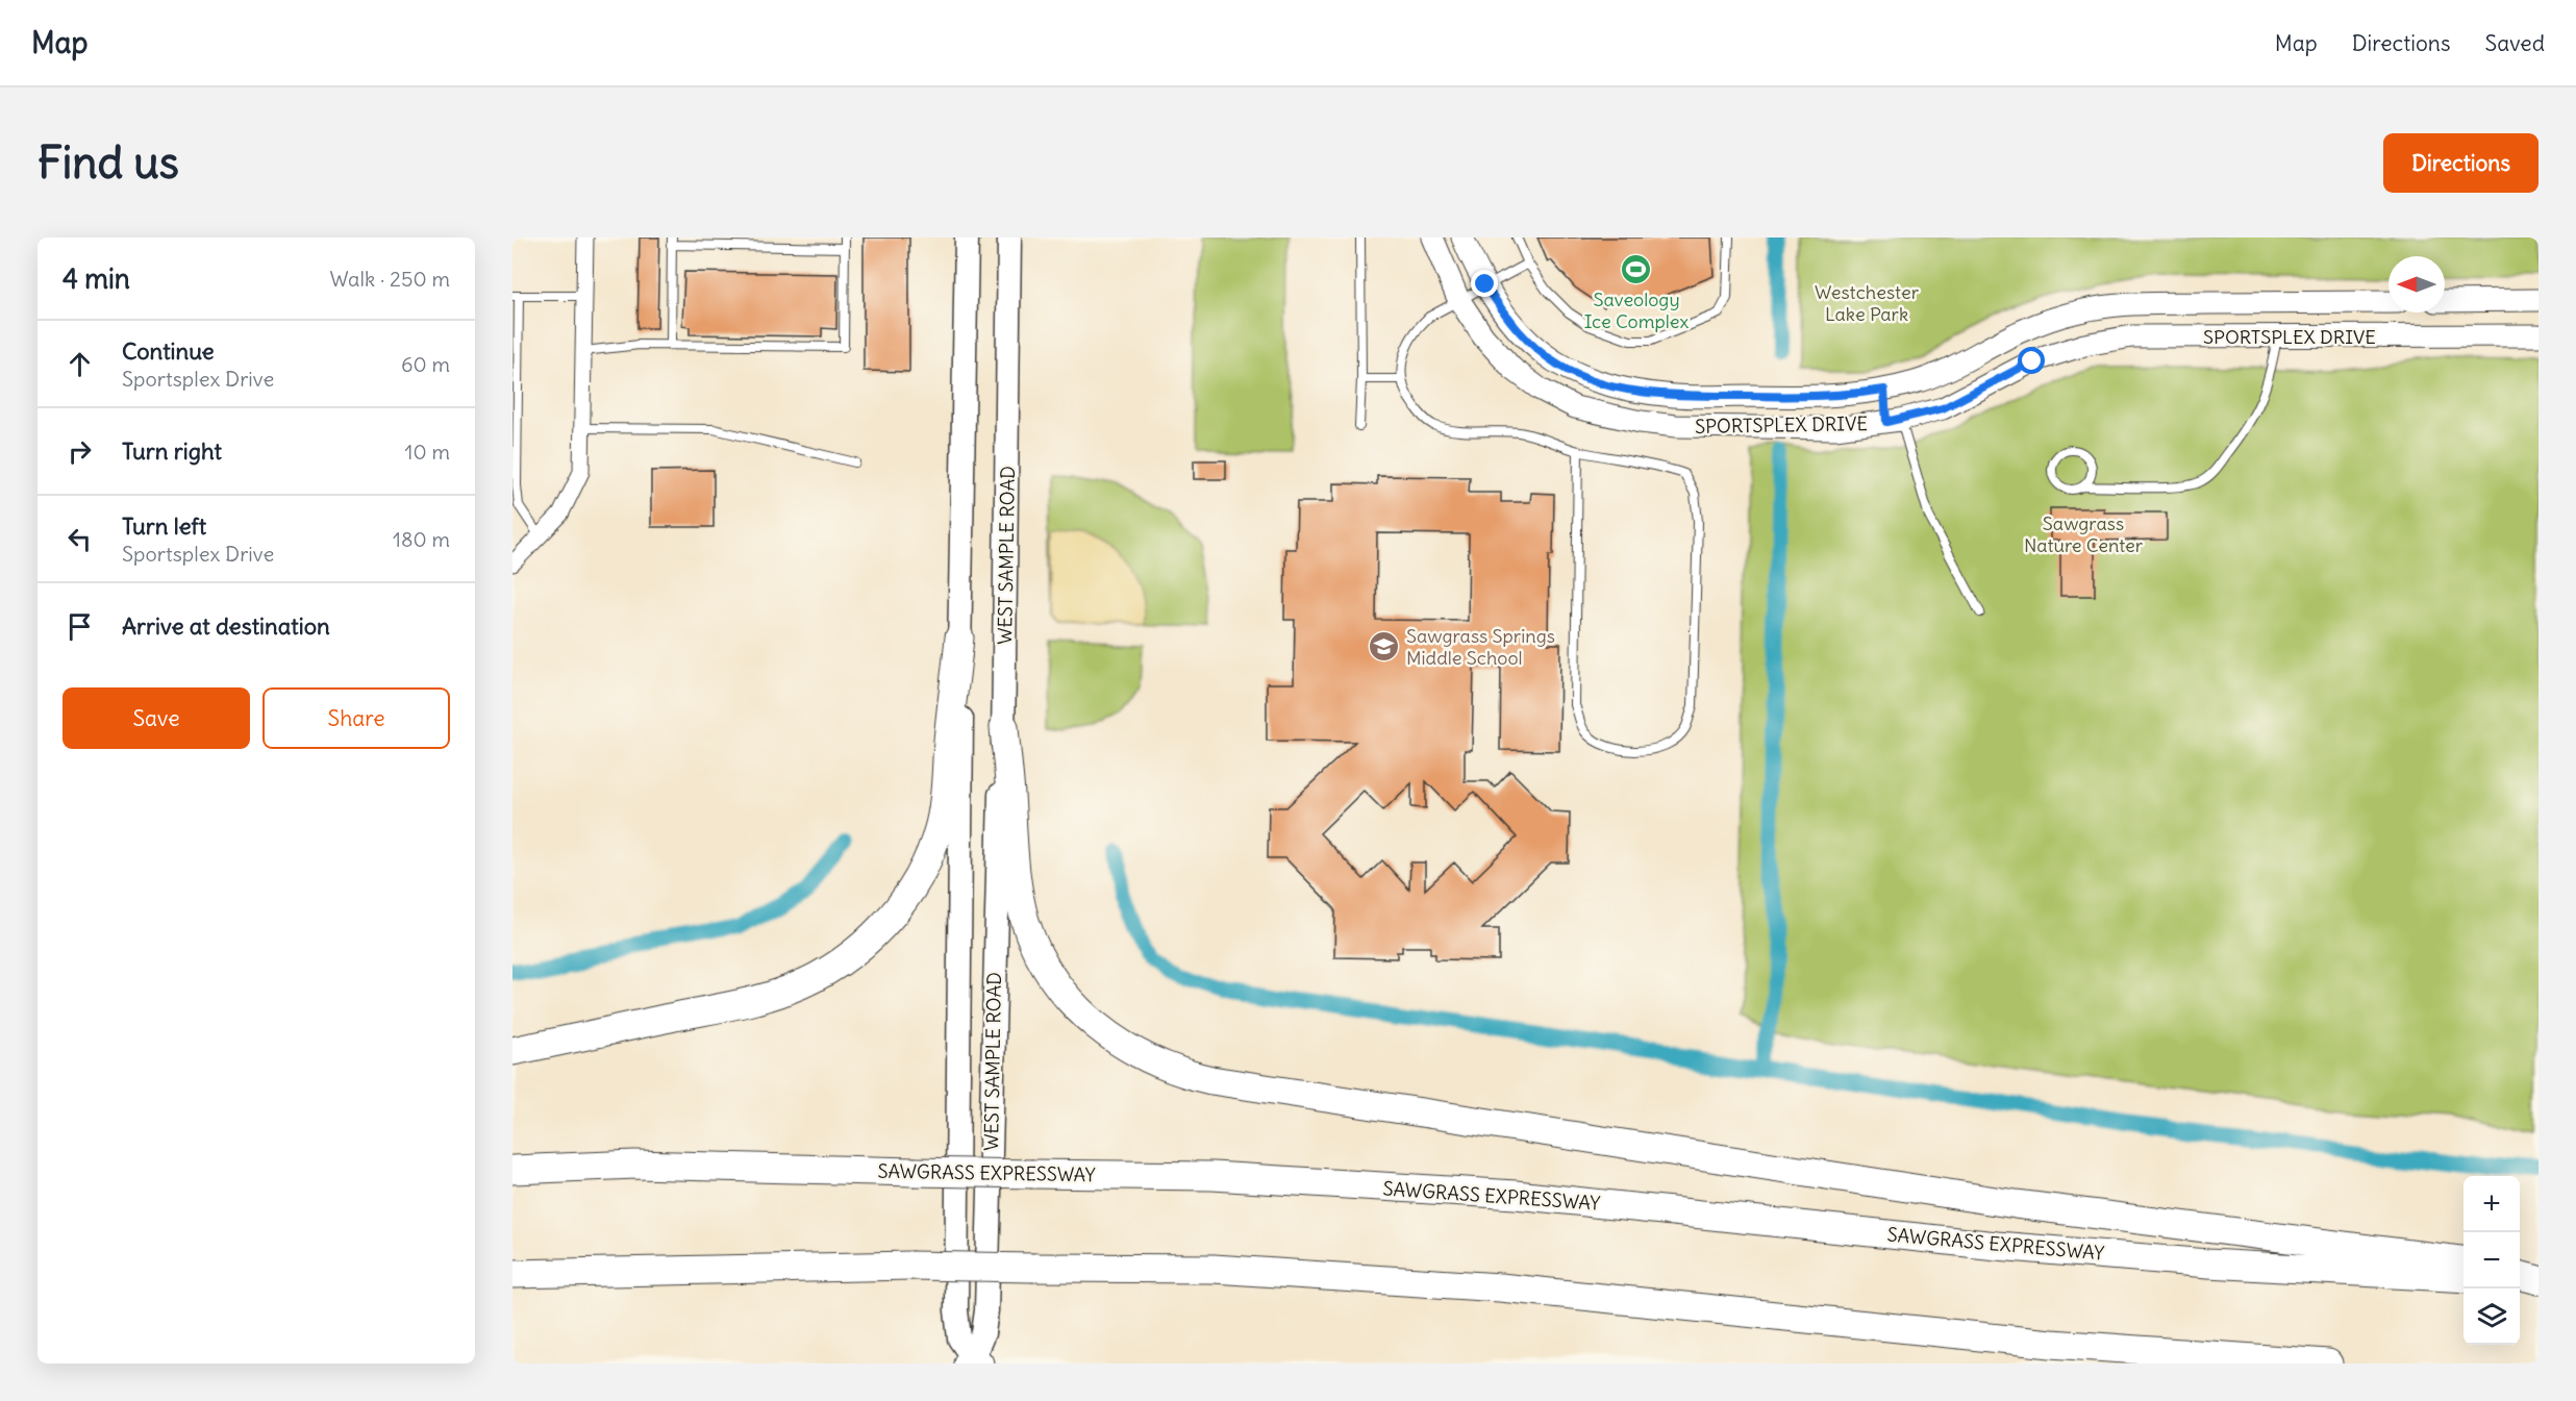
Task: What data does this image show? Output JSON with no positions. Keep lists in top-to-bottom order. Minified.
{"streets":{"highway":["SAWGRASS EXPRESSWAY"],"main road":["WEST SAMPLE ROAD"],"street":["SPORTSPLEX DRIVE"]},"parks":["Westchester Lake Park","Sawgrass Nature Center"],"places":{"sports":["Saveology Ice Complex"],"school or university":["Sawgrass Springs Middle School"]},"north":"left","page":{"header":"Map","nav":["Map","Directions","Saved"],"buttons":["Directions",["Save","Share"]],"title":"Find us","heading":["4 min","Walk · 250 m"],"list":[["Continue","Sportsplex Drive","60 m"],["Turn right","10 m"],["Turn left","Sportsplex Drive","180 m"],"Arrive at destination"],"map_buttons":["+","−"]}}
